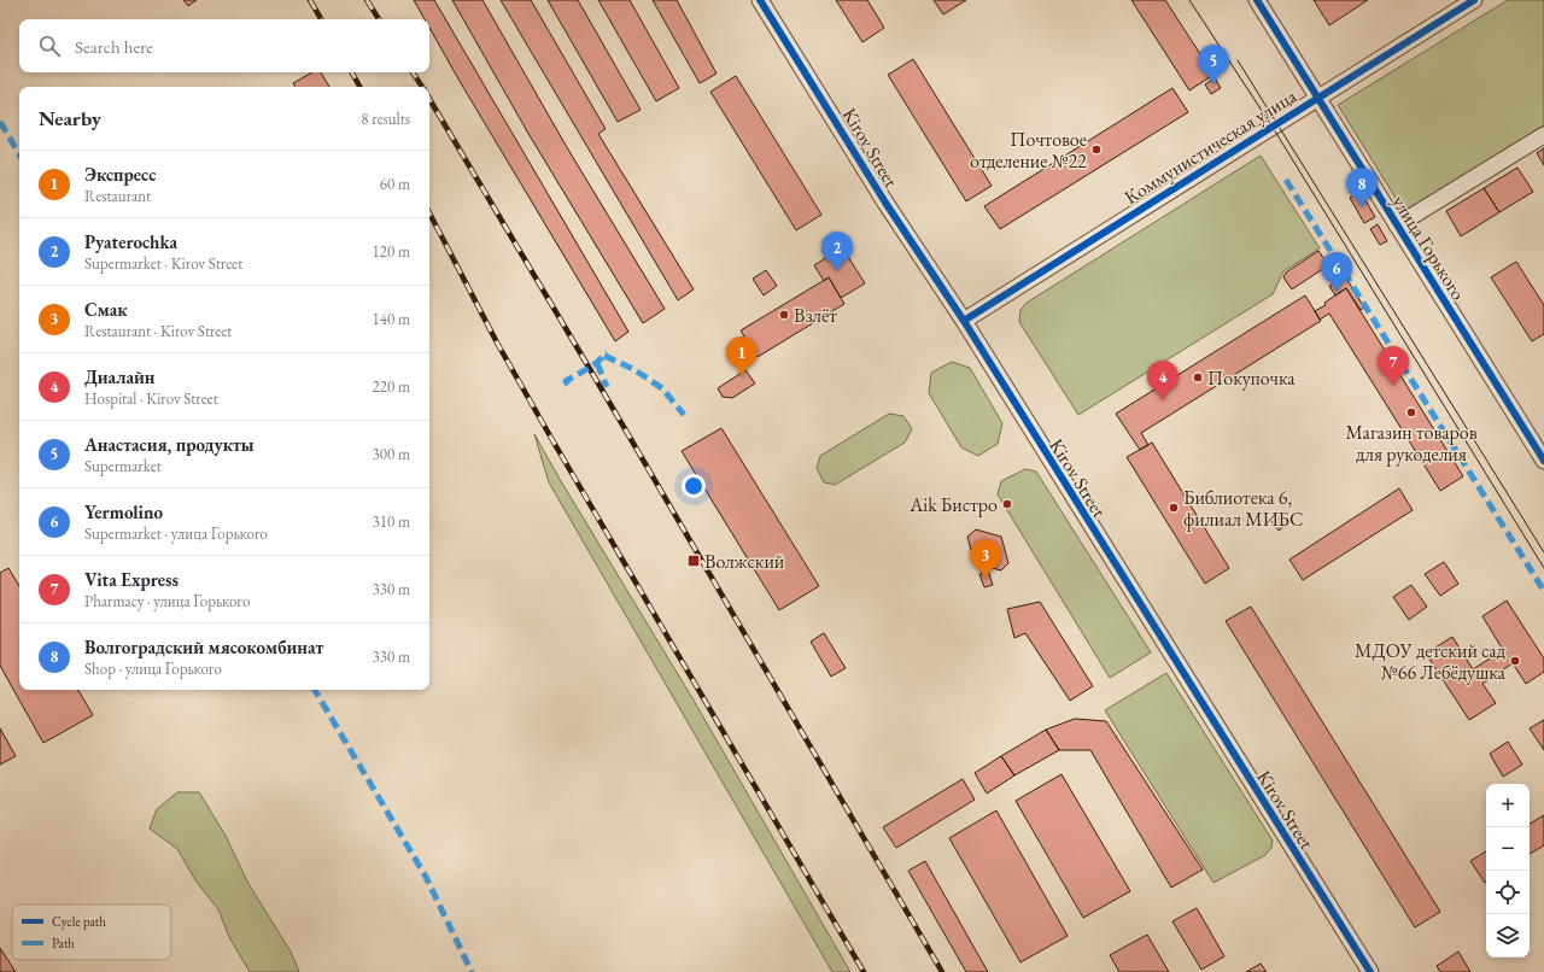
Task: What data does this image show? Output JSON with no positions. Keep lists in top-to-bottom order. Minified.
{"streets":{"street":["Коммунистическая улица","Kirov Street","улица Горького"]},"crossings":[["Коммунистическая улица","Kirov Street"],["Коммунистическая улица","улица Горького"]],"places":{"other":["Почтовое отделение №22","Взлёт","Покупочка","Магазин товаров для рукоделия","Aik Бистро","Библиотека 6, филиал МИБС","МДОУ детский сад №66 Лебёдушка"],"transit":["Волжский"]},"legend":["Cycle path","Path"],"page":{"search":"Search here","pins":["5","8","2","6","1","7","4","3"],"heading":["Nearby","8 results"],"list":[{"mark":"1","name":"Экспресс","note":"Restaurant","value":"60 m"},{"mark":"2","name":"Pyaterochka","note":"Supermarket · Kirov Street","value":"120 m"},{"mark":"3","name":"Смак","note":"Restaurant · Kirov Street","value":"140 m"},{"mark":"4","name":"Диалайн","note":"Hospital · Kirov Street","value":"220 m"},{"mark":"5","name":"Анастасия, продукты","note":"Supermarket","value":"300 m"},{"mark":"6","name":"Yermolino","note":"Supermarket · улица Горького","value":"310 m"},{"mark":"7","name":"Vita Express","note":"Pharmacy · улица Горького","value":"330 m"},{"mark":"8","name":"Волгоградский мясокомбинат","note":"Shop · улица Горького","value":"330 m"}],"map_buttons":["+","−"]}}
